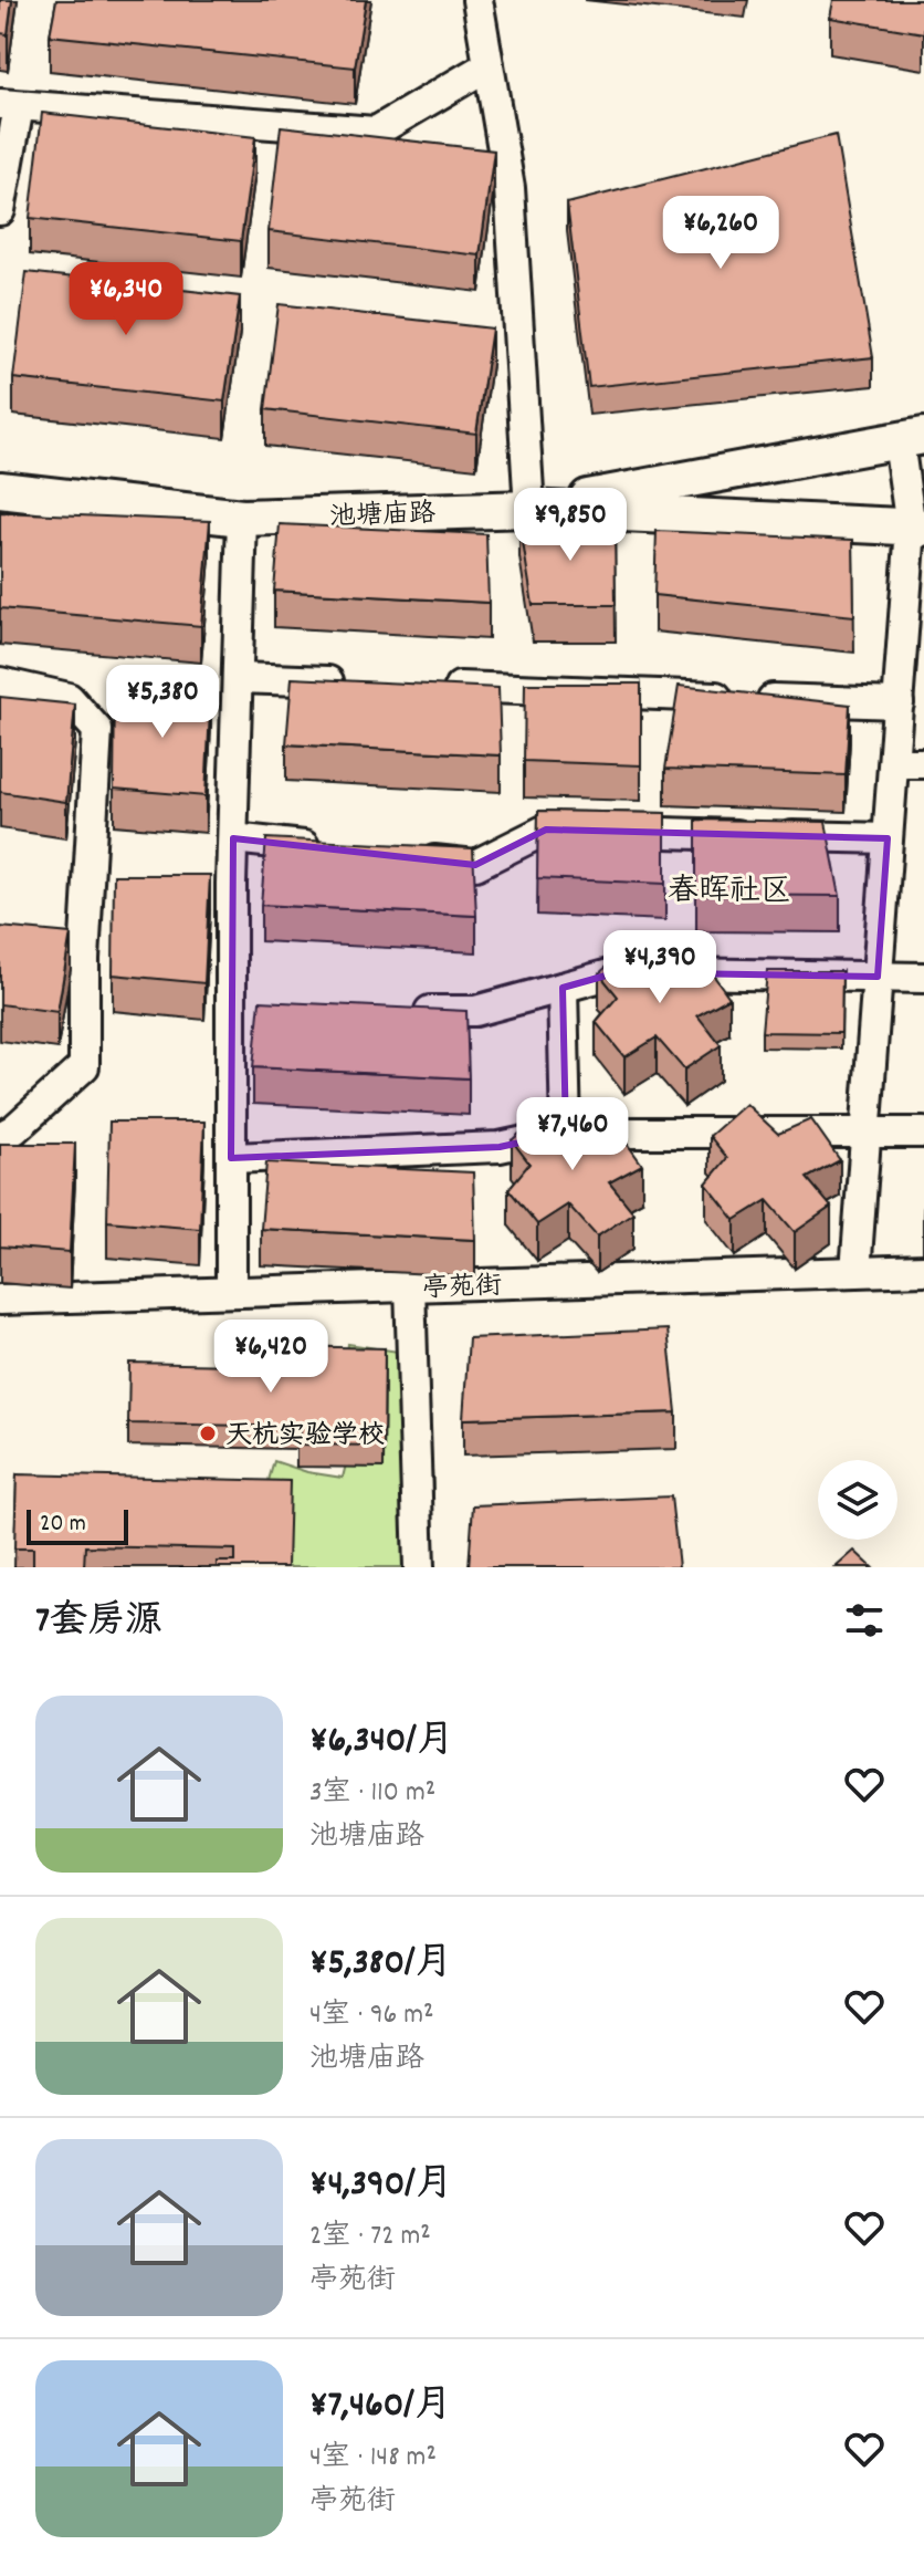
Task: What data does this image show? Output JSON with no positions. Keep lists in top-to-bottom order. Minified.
{"streets":{"street":["池塘庙路","亭苑街"]},"districts":["春晖社区"],"places":["天杭实验学校"],"scale_bar":"20 m","page":{"price":["¥6,260","¥6,340","¥9,850","¥5,380","¥4,390","¥7,460","¥6,420"],"scale":"20 m","heading":"7套房源","list":[{"name":"¥6,340/月","note":"3室 · 110 m² · 池塘庙路"},{"name":"¥5,380/月","note":"4室 · 96 m² · 池塘庙路"},{"name":"¥4,390/月","note":"2室 · 72 m² · 亭苑街"},{"name":"¥7,460/月","note":"4室 · 148 m² · 亭苑街"}]}}
